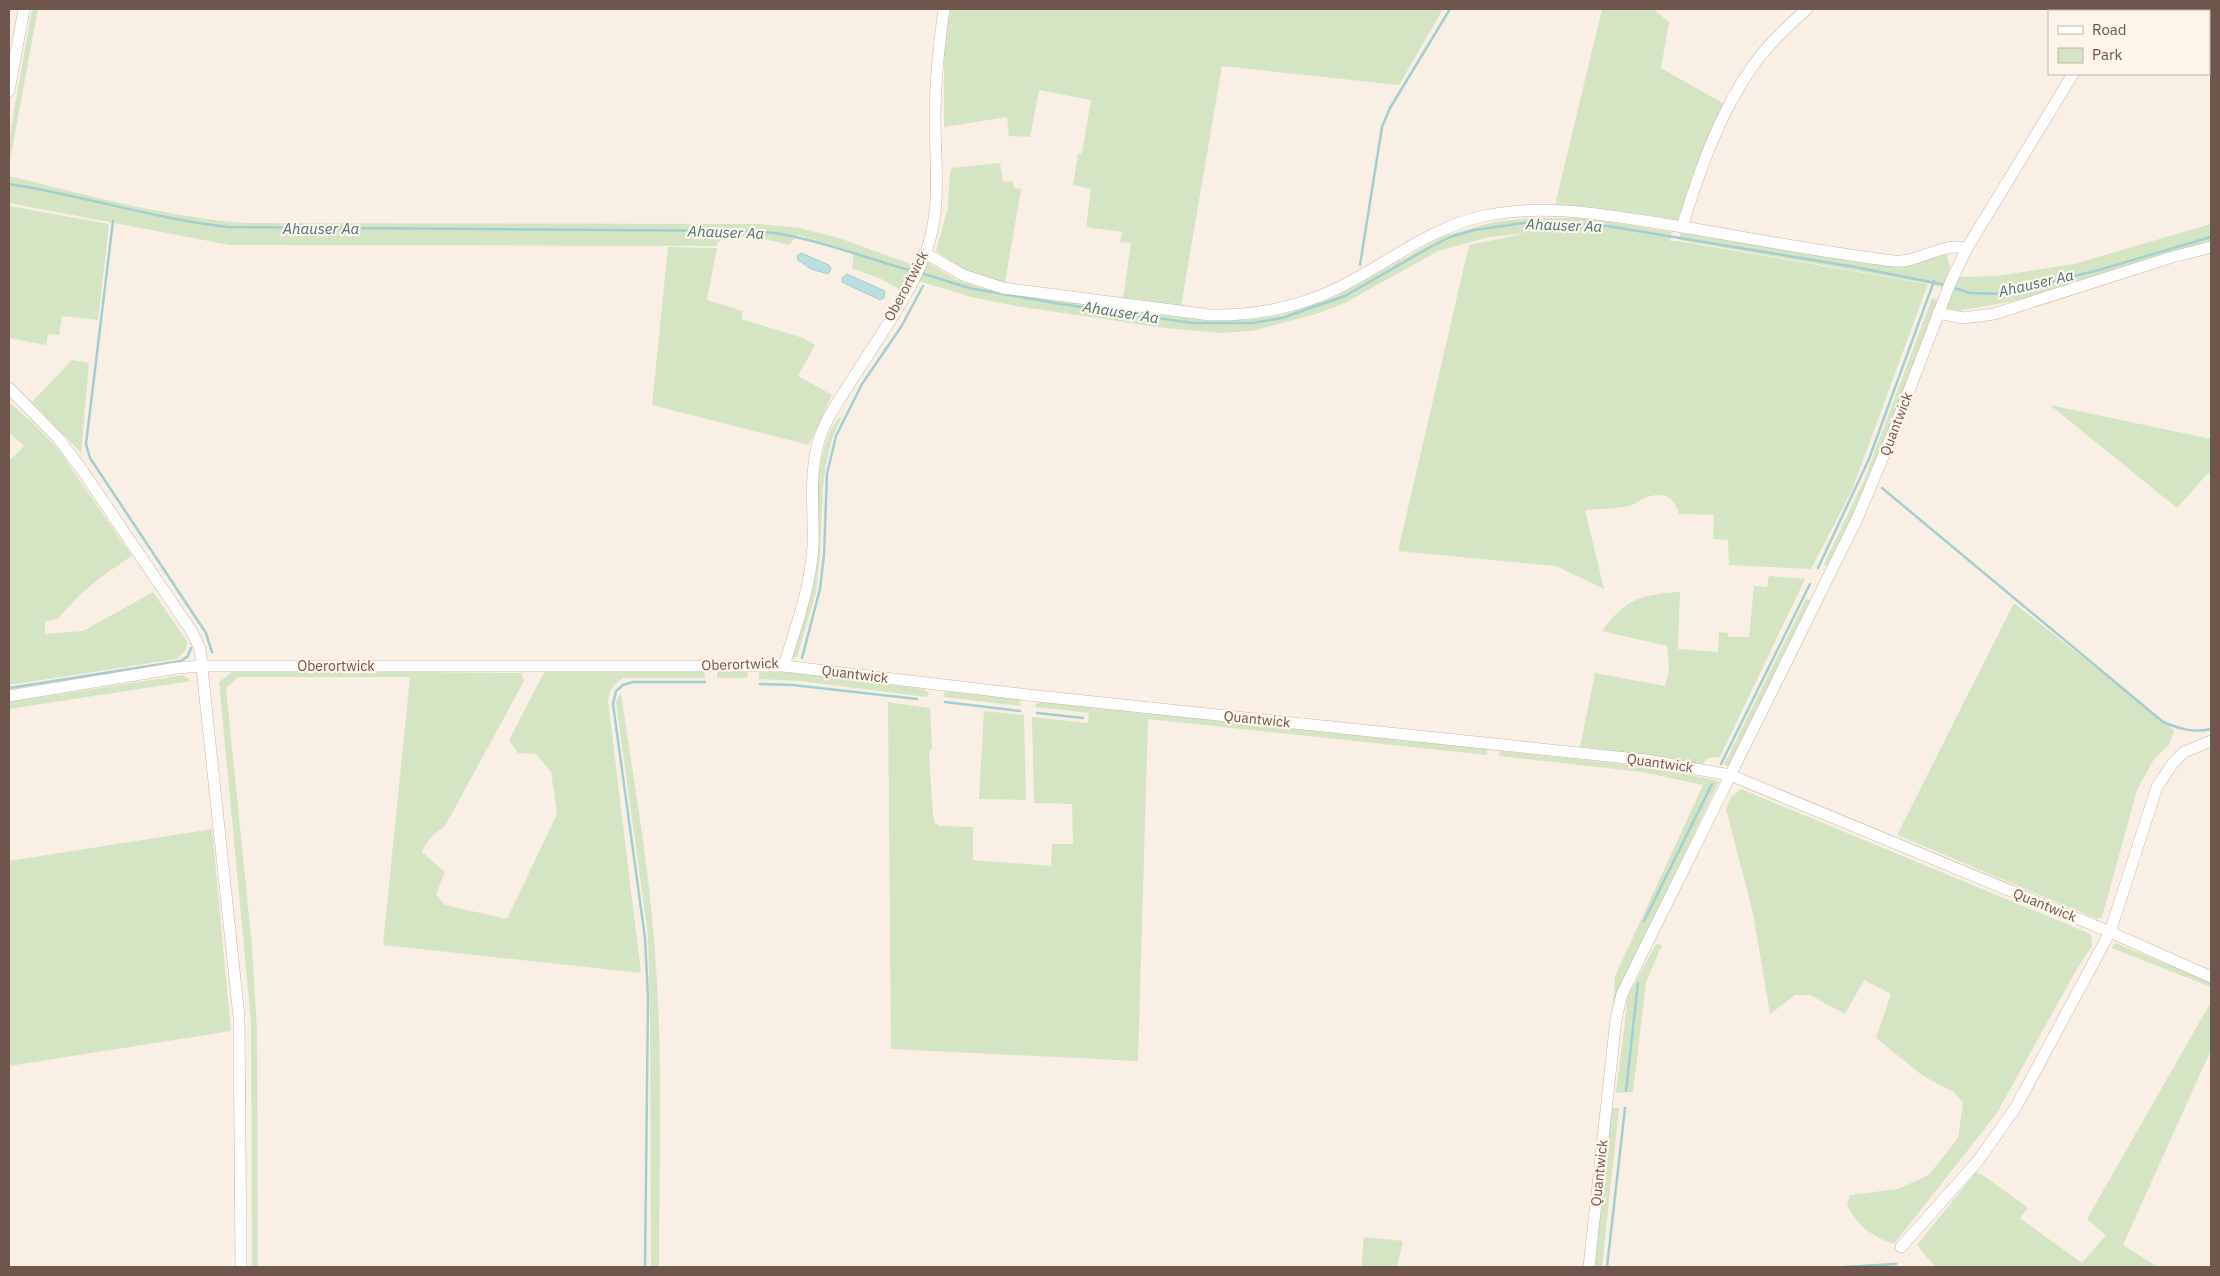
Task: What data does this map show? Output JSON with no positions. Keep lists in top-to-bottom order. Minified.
{"streets":{"street":["Oberortwick","Quantwick"]},"crossings":[["Oberortwick","Quantwick"]],"water":["Ahauser Aa"],"legend":["Road","Park"]}
